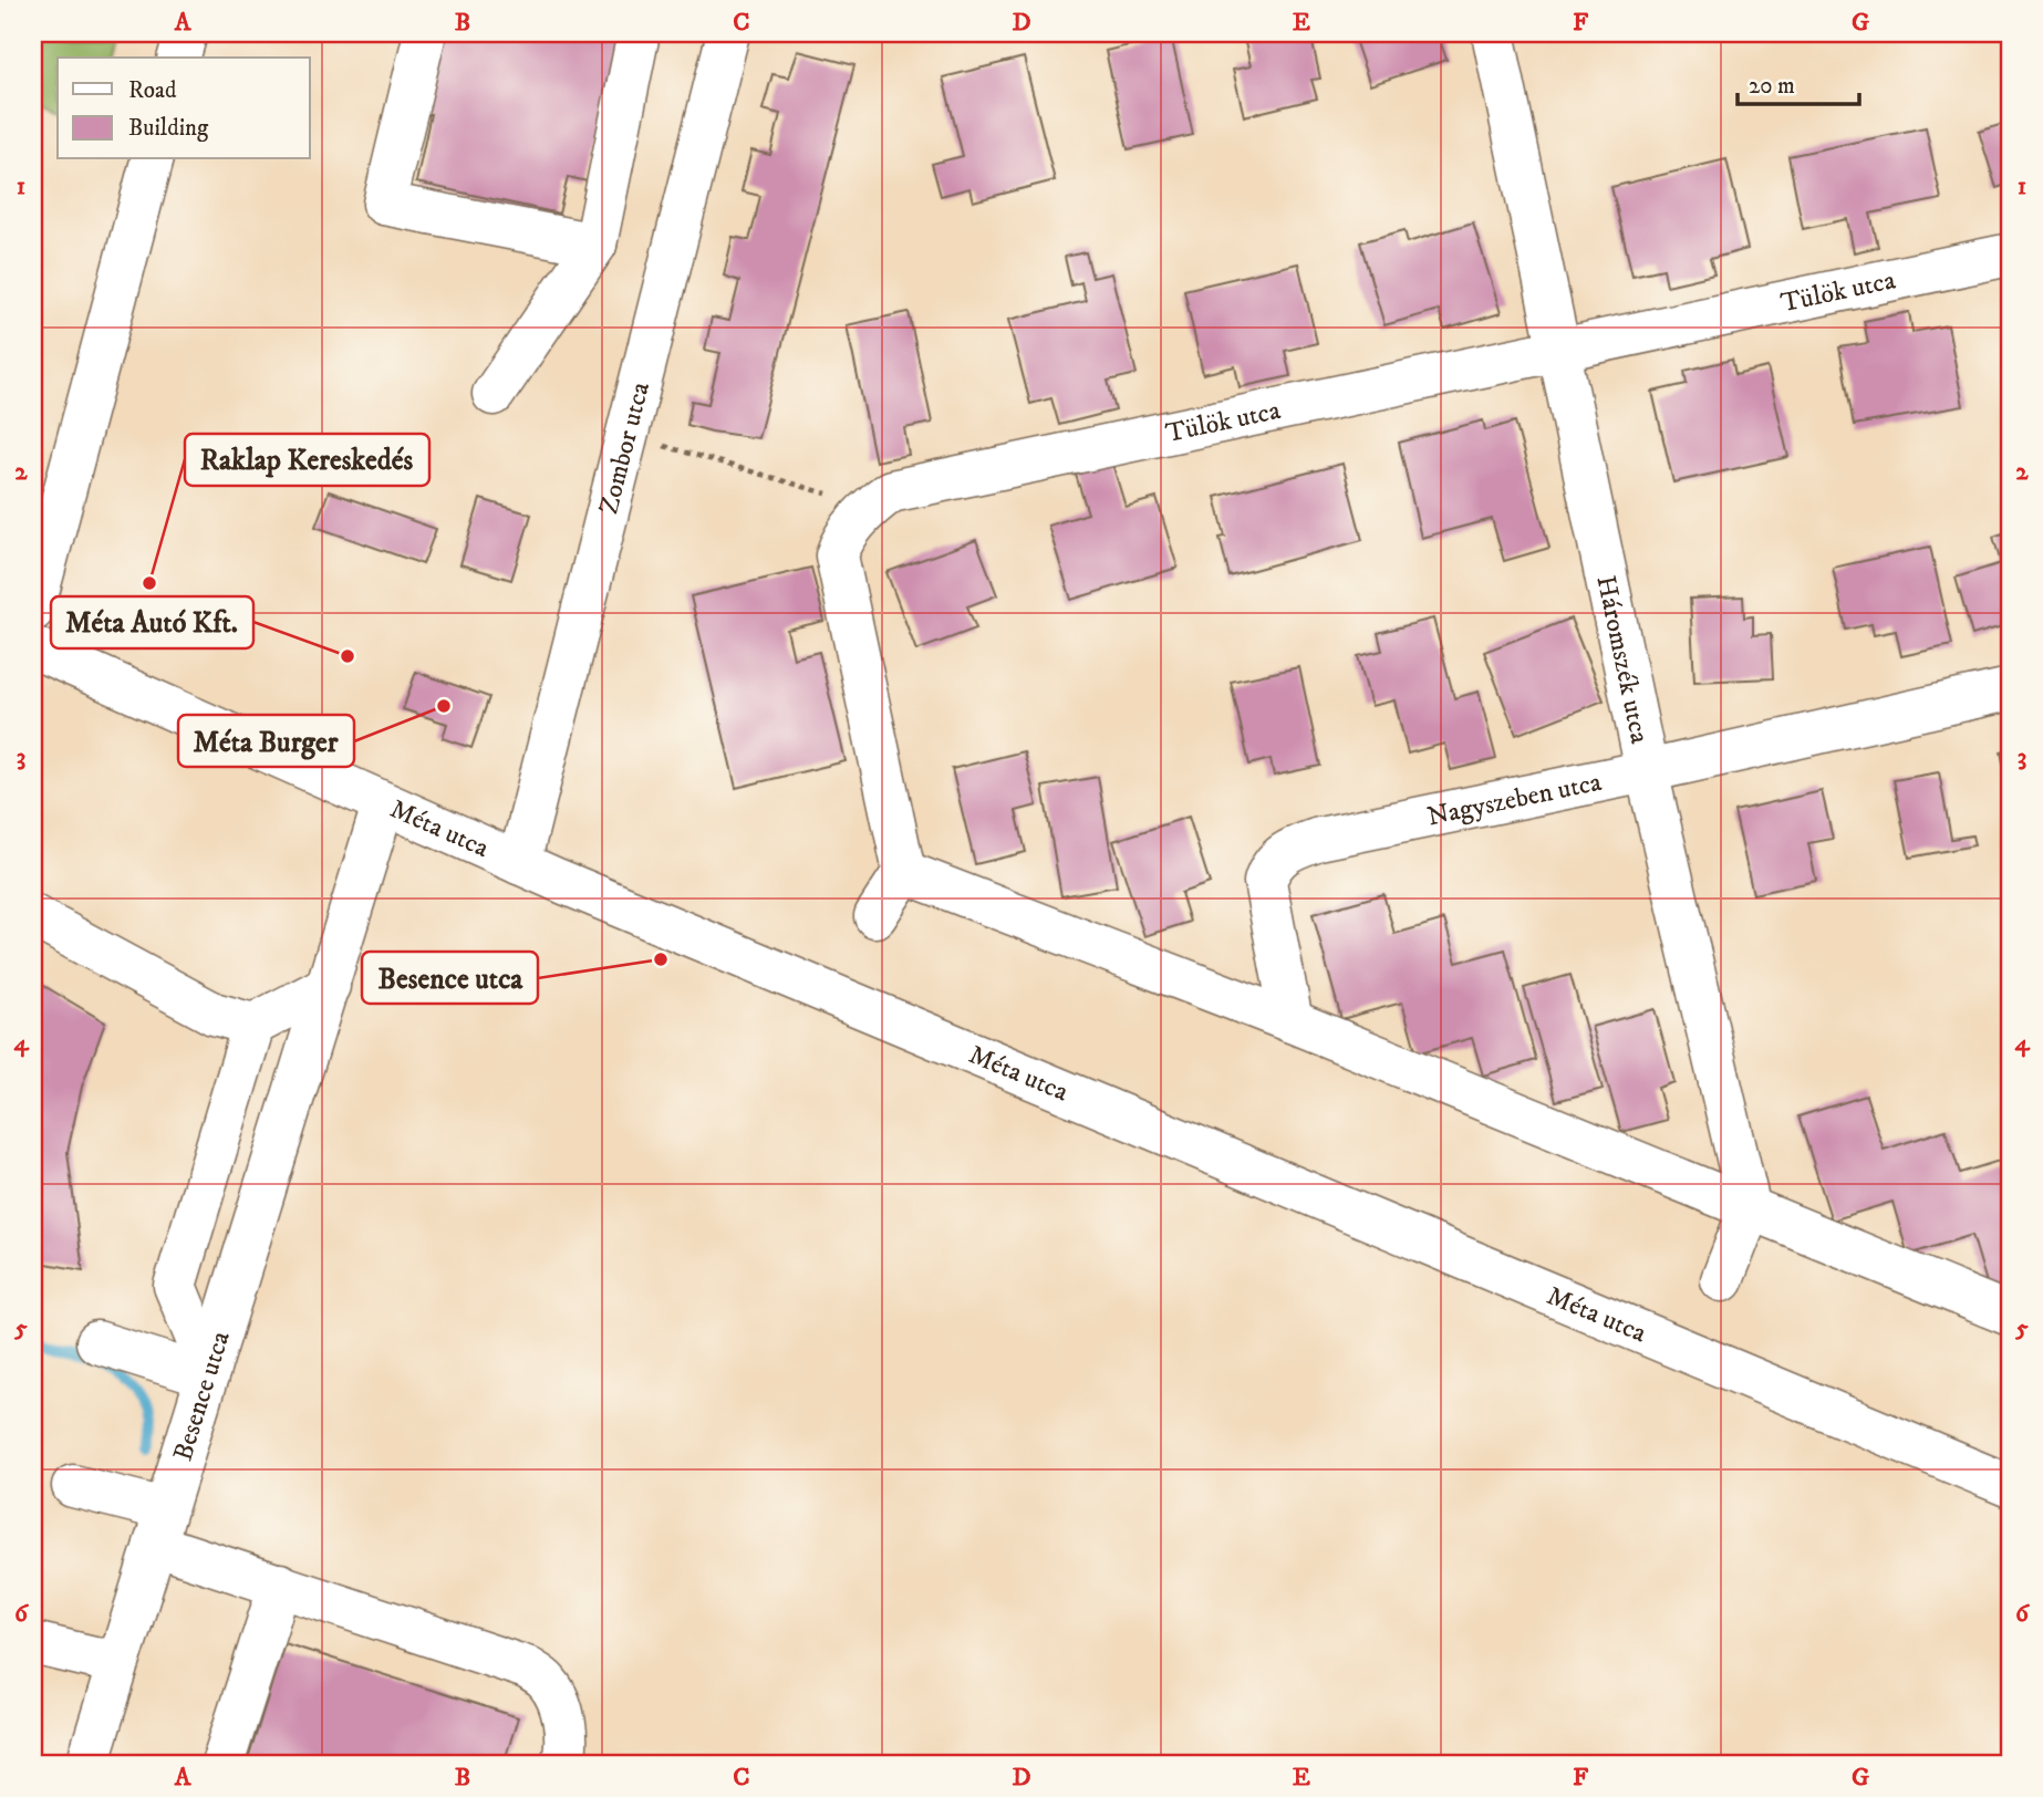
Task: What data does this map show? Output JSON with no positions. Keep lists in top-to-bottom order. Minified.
{"streets":{"street":["Tülök utca","Zombor utca","Háromszék utca","Nagyszeben utca","Méta utca","Besence utca"]},"crossings":[["Tülök utca","Háromszék utca"],["Zombor utca","Méta utca"],["Háromszék utca","Nagyszeben utca"],["Méta utca","Besence utca"]],"places":["Raklap Kereskedés","Méta Autó Kft.","Méta Burger","Besence utca"],"legend":["Road","Building"],"scale_bar":"20 m","grid":{"columns":["A","B","C","D","E","F","G"],"rows":["1","2","3","4","5","6"]}}
